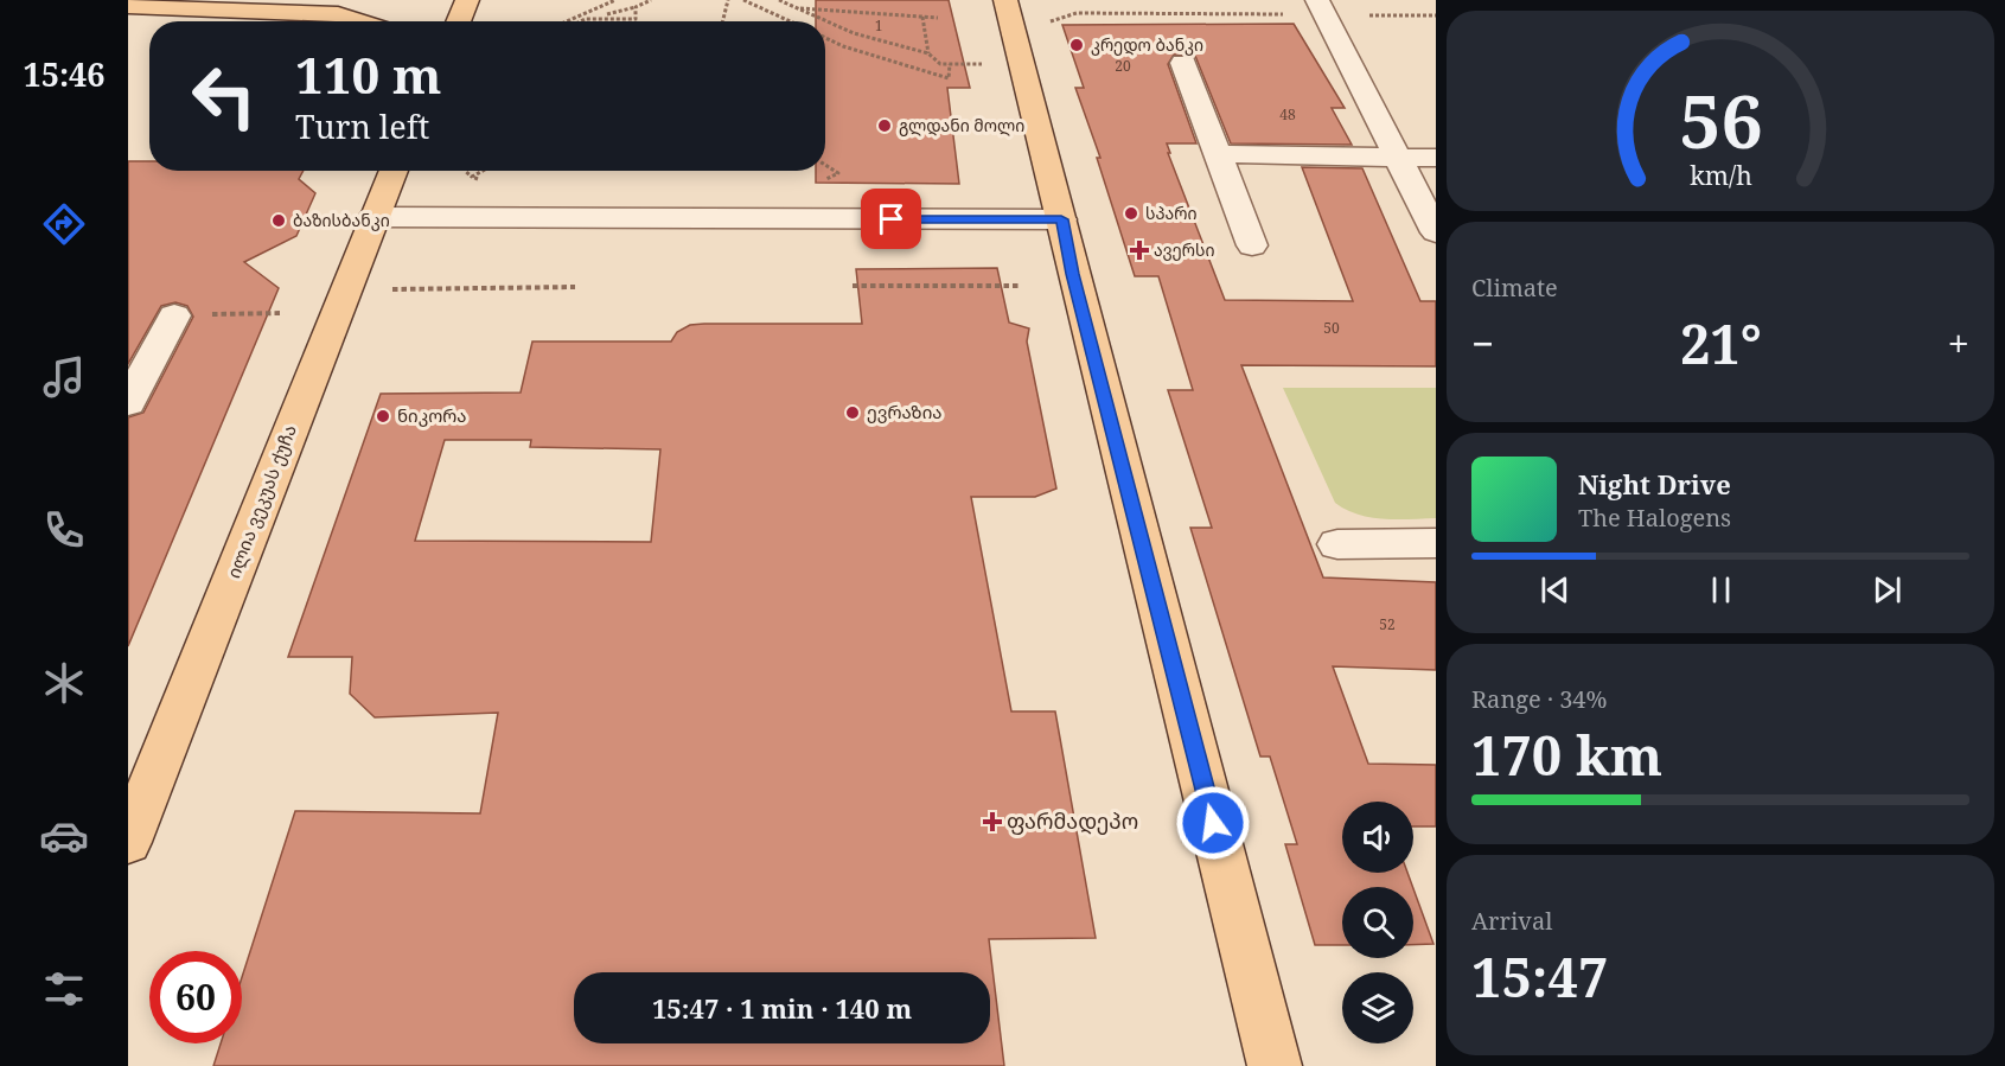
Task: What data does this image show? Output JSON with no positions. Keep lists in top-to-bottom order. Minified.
{"streets":{"main road":["ილია ვეკუას ქუჩა"]},"places":{"other":["კრედო ბანკი","გლდანი მოლი","სპარი","ბაზისბანკი","ევრაზია","ნიკორა"],"health":["ავერსი","ფარმადეპო"]},"house_numbers":["1","20","48","50","52"],"page":{"tabs":"15:46","turn":["110 m","Turn left"],"tile":["Climate",["Range · 34%","170 km"],["Arrival","15:47"]],"heat":["−","21°","+"],"song":["Night Drive","The Halogens"],"limit":"60","trip":"15:47 · 1 min · 140 m","gauge":["56","km/h"]}}
